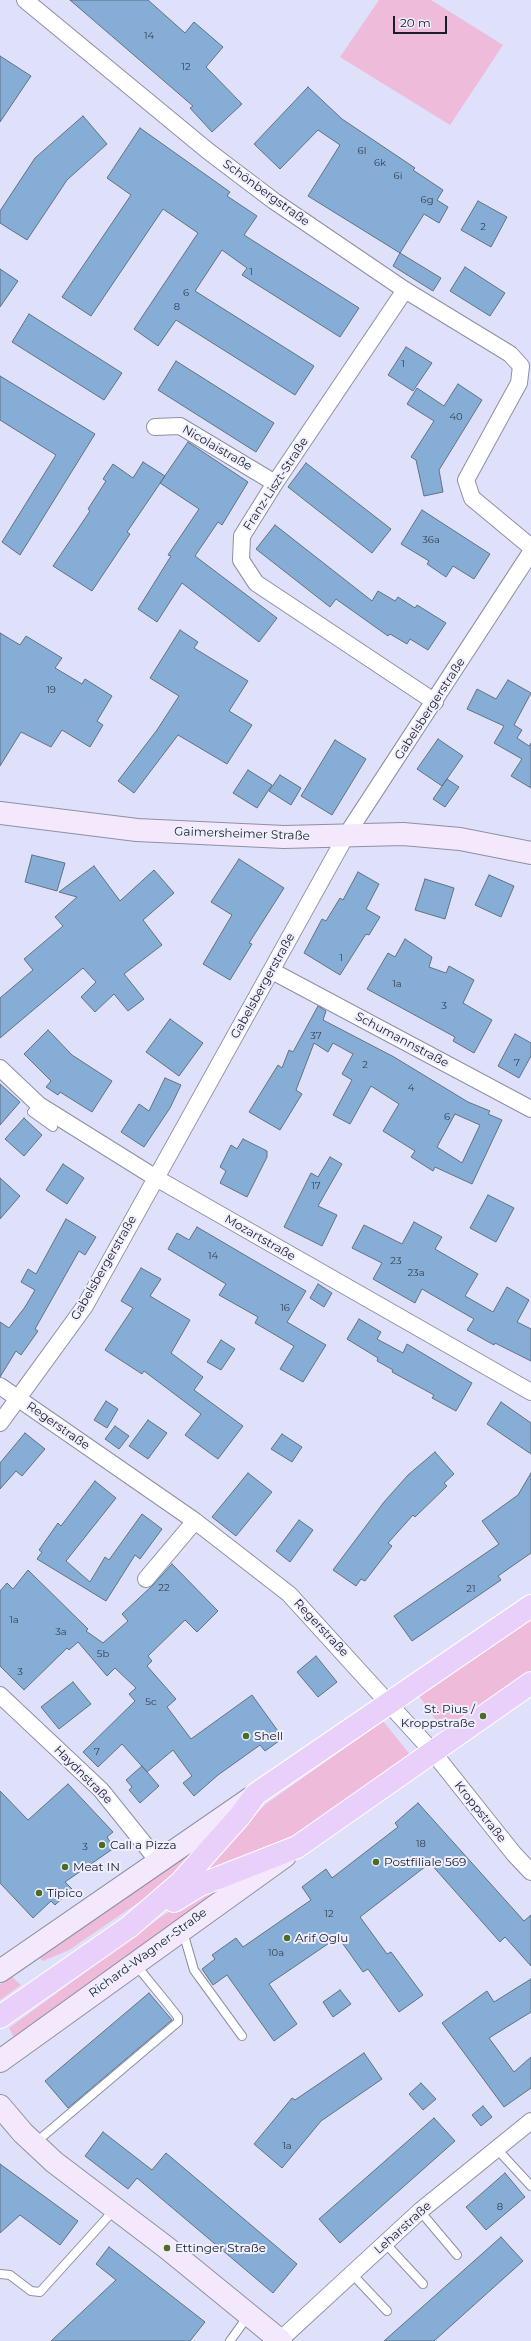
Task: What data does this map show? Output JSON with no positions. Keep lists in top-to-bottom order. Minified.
{"streets":{"main road":["Gaimersheimer Straße","Richard-Wagner-Straße"],"street":["Schönbergstraße","Nicolaistraße","Franz-Liszt-Straße","Gabelsbergerstraße","Schumannstraße","Mozartstraße","Regerstraße","Haydnstraße","Kroppstraße","Leharstraße"]},"crossings":[["Schönbergstraße","Franz-Liszt-Straße"],["Nicolaistraße","Franz-Liszt-Straße"],["Franz-Liszt-Straße","Gabelsbergerstraße"],["Gabelsbergerstraße","Gaimersheimer Straße"],["Gabelsbergerstraße","Schumannstraße"],["Gabelsbergerstraße","Mozartstraße"],["Gabelsbergerstraße","Regerstraße"],["Regerstraße","Kroppstraße"],["Regerstraße","Richard-Wagner-Straße"],["Haydnstraße","Richard-Wagner-Straße"],["Kroppstraße","Richard-Wagner-Straße"]],"places":["St. Pius / Kroppstraße","Shell","Call a Pizza","Postfiliale 569","Meat IN","Tipico","Arif Oglu","Ettinger Straße"],"house_numbers":["14","12","6l","6k","6i","6g","2","1","6","8","1","40","36a","19","1","1a","3","37","7","2","4","6","17","14","23","23a","16","22","21","1a","3a","5b","3","5c","7","18","3","12","10a","1a","8"],"scale_bar":"20 m"}
